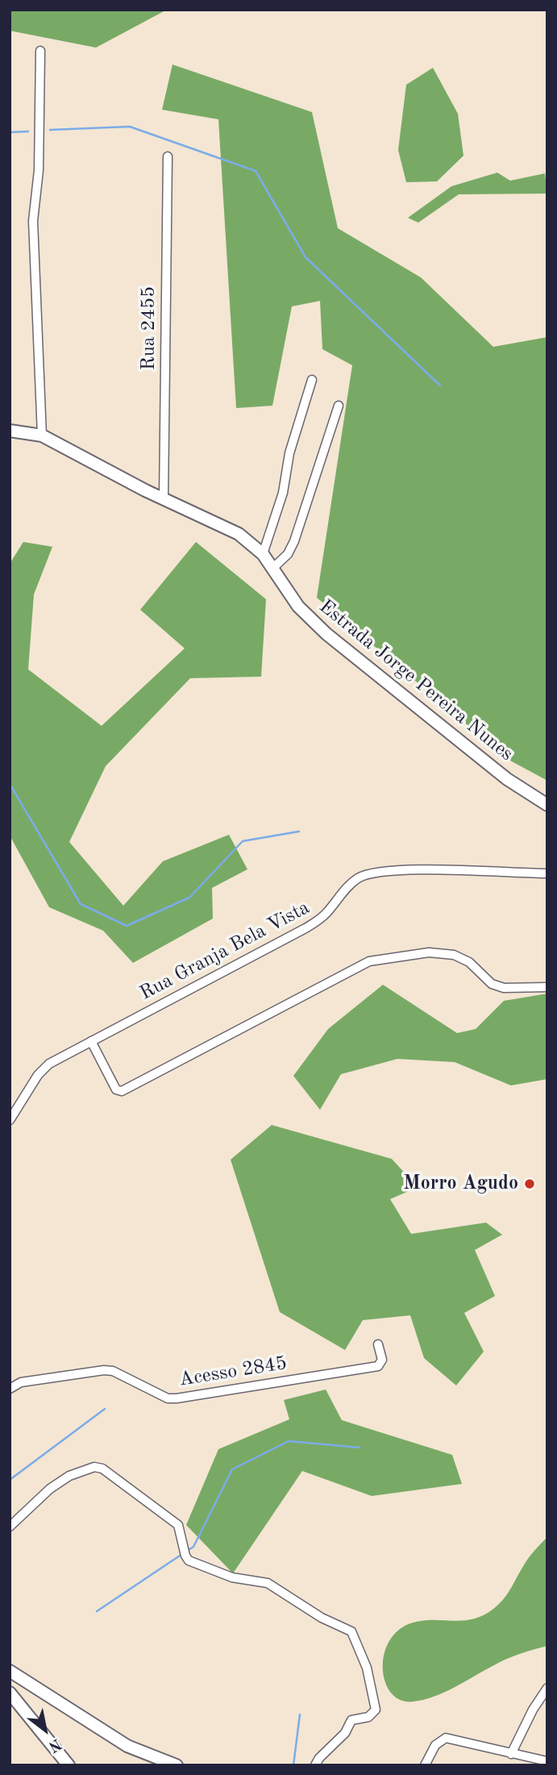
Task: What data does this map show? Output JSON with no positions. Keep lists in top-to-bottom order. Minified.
{"streets":{"street":["Rua 2455","Estrada Jorge Pereira Nunes","Rua Granja Bela Vista","Acesso 2845"]},"crossings":[["Rua 2455","Estrada Jorge Pereira Nunes"]],"places":["Morro Agudo"],"north":"bottom right"}
